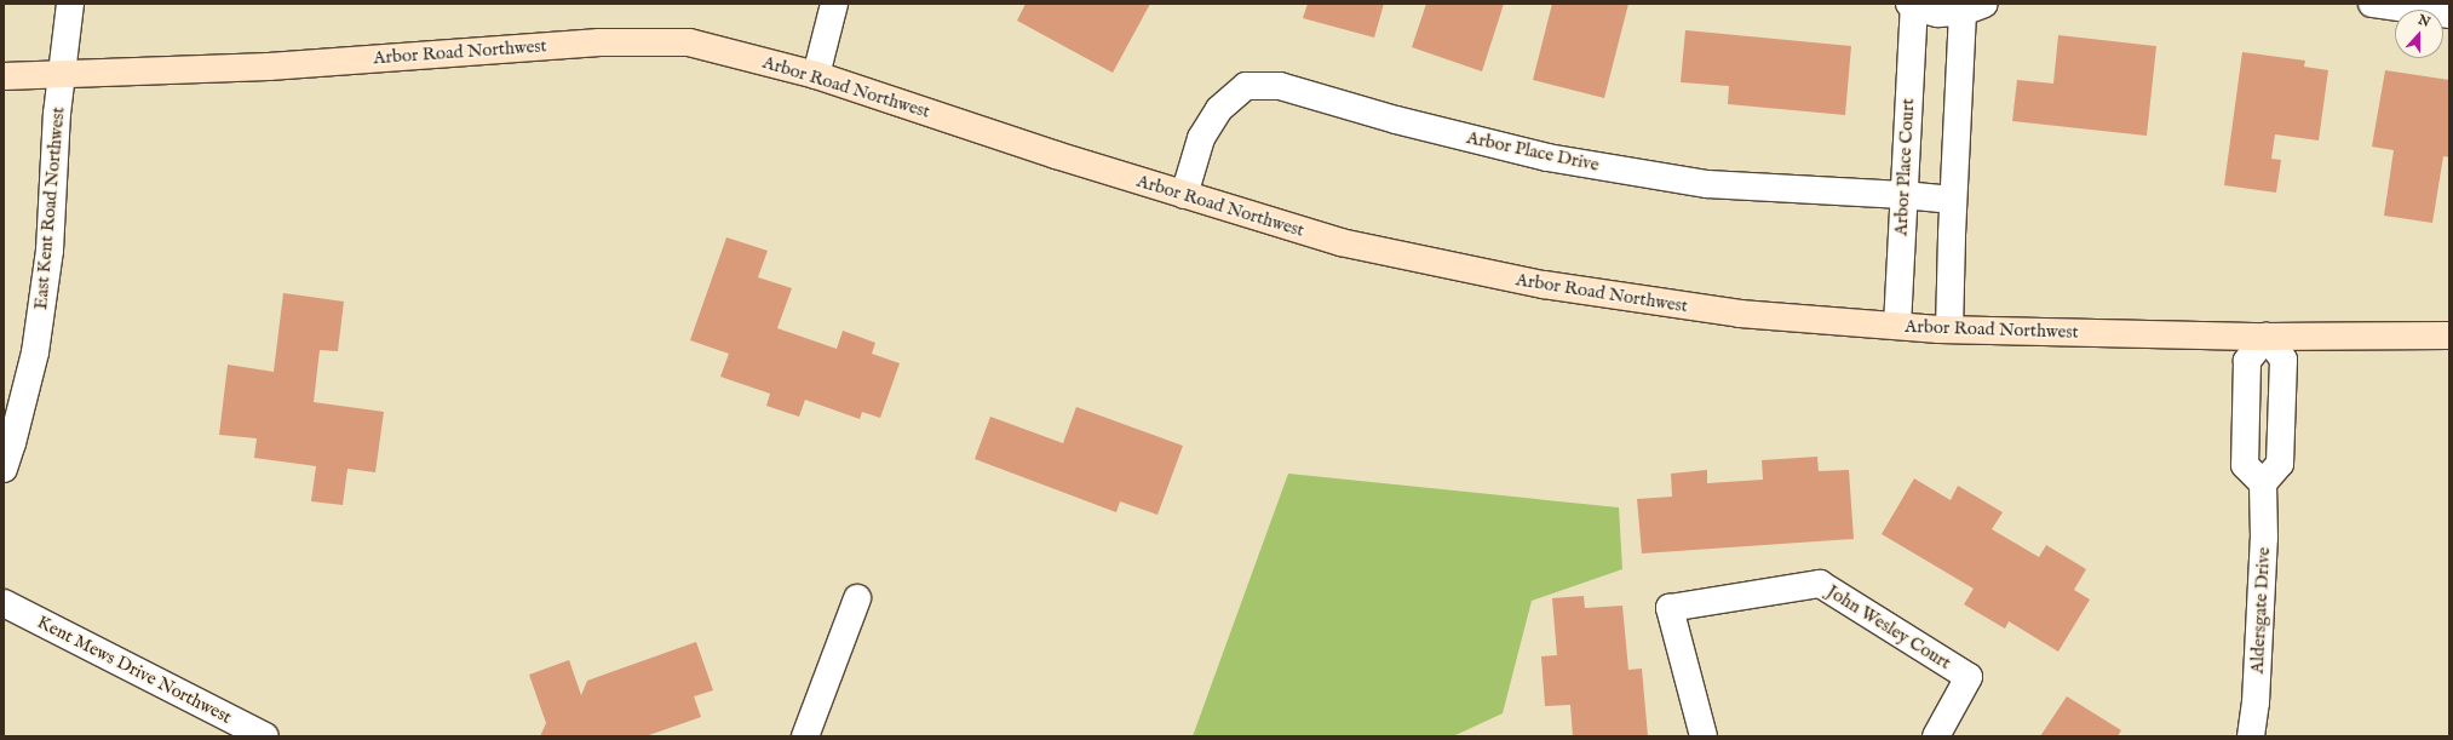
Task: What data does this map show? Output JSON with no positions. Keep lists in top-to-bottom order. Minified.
{"streets":{"street":["Arbor Road Northwest","Arbor Place Drive","Arbor Place Court","East Kent Road Northwest","Aldersgate Drive","John Wesley Court","Kent Mews Drive Northwest"]},"crossings":[["Arbor Road Northwest","Arbor Place Drive"],["Arbor Road Northwest","Arbor Place Court"],["Arbor Road Northwest","East Kent Road Northwest"],["Arbor Place Drive","Arbor Place Court"]],"north":"top"}
